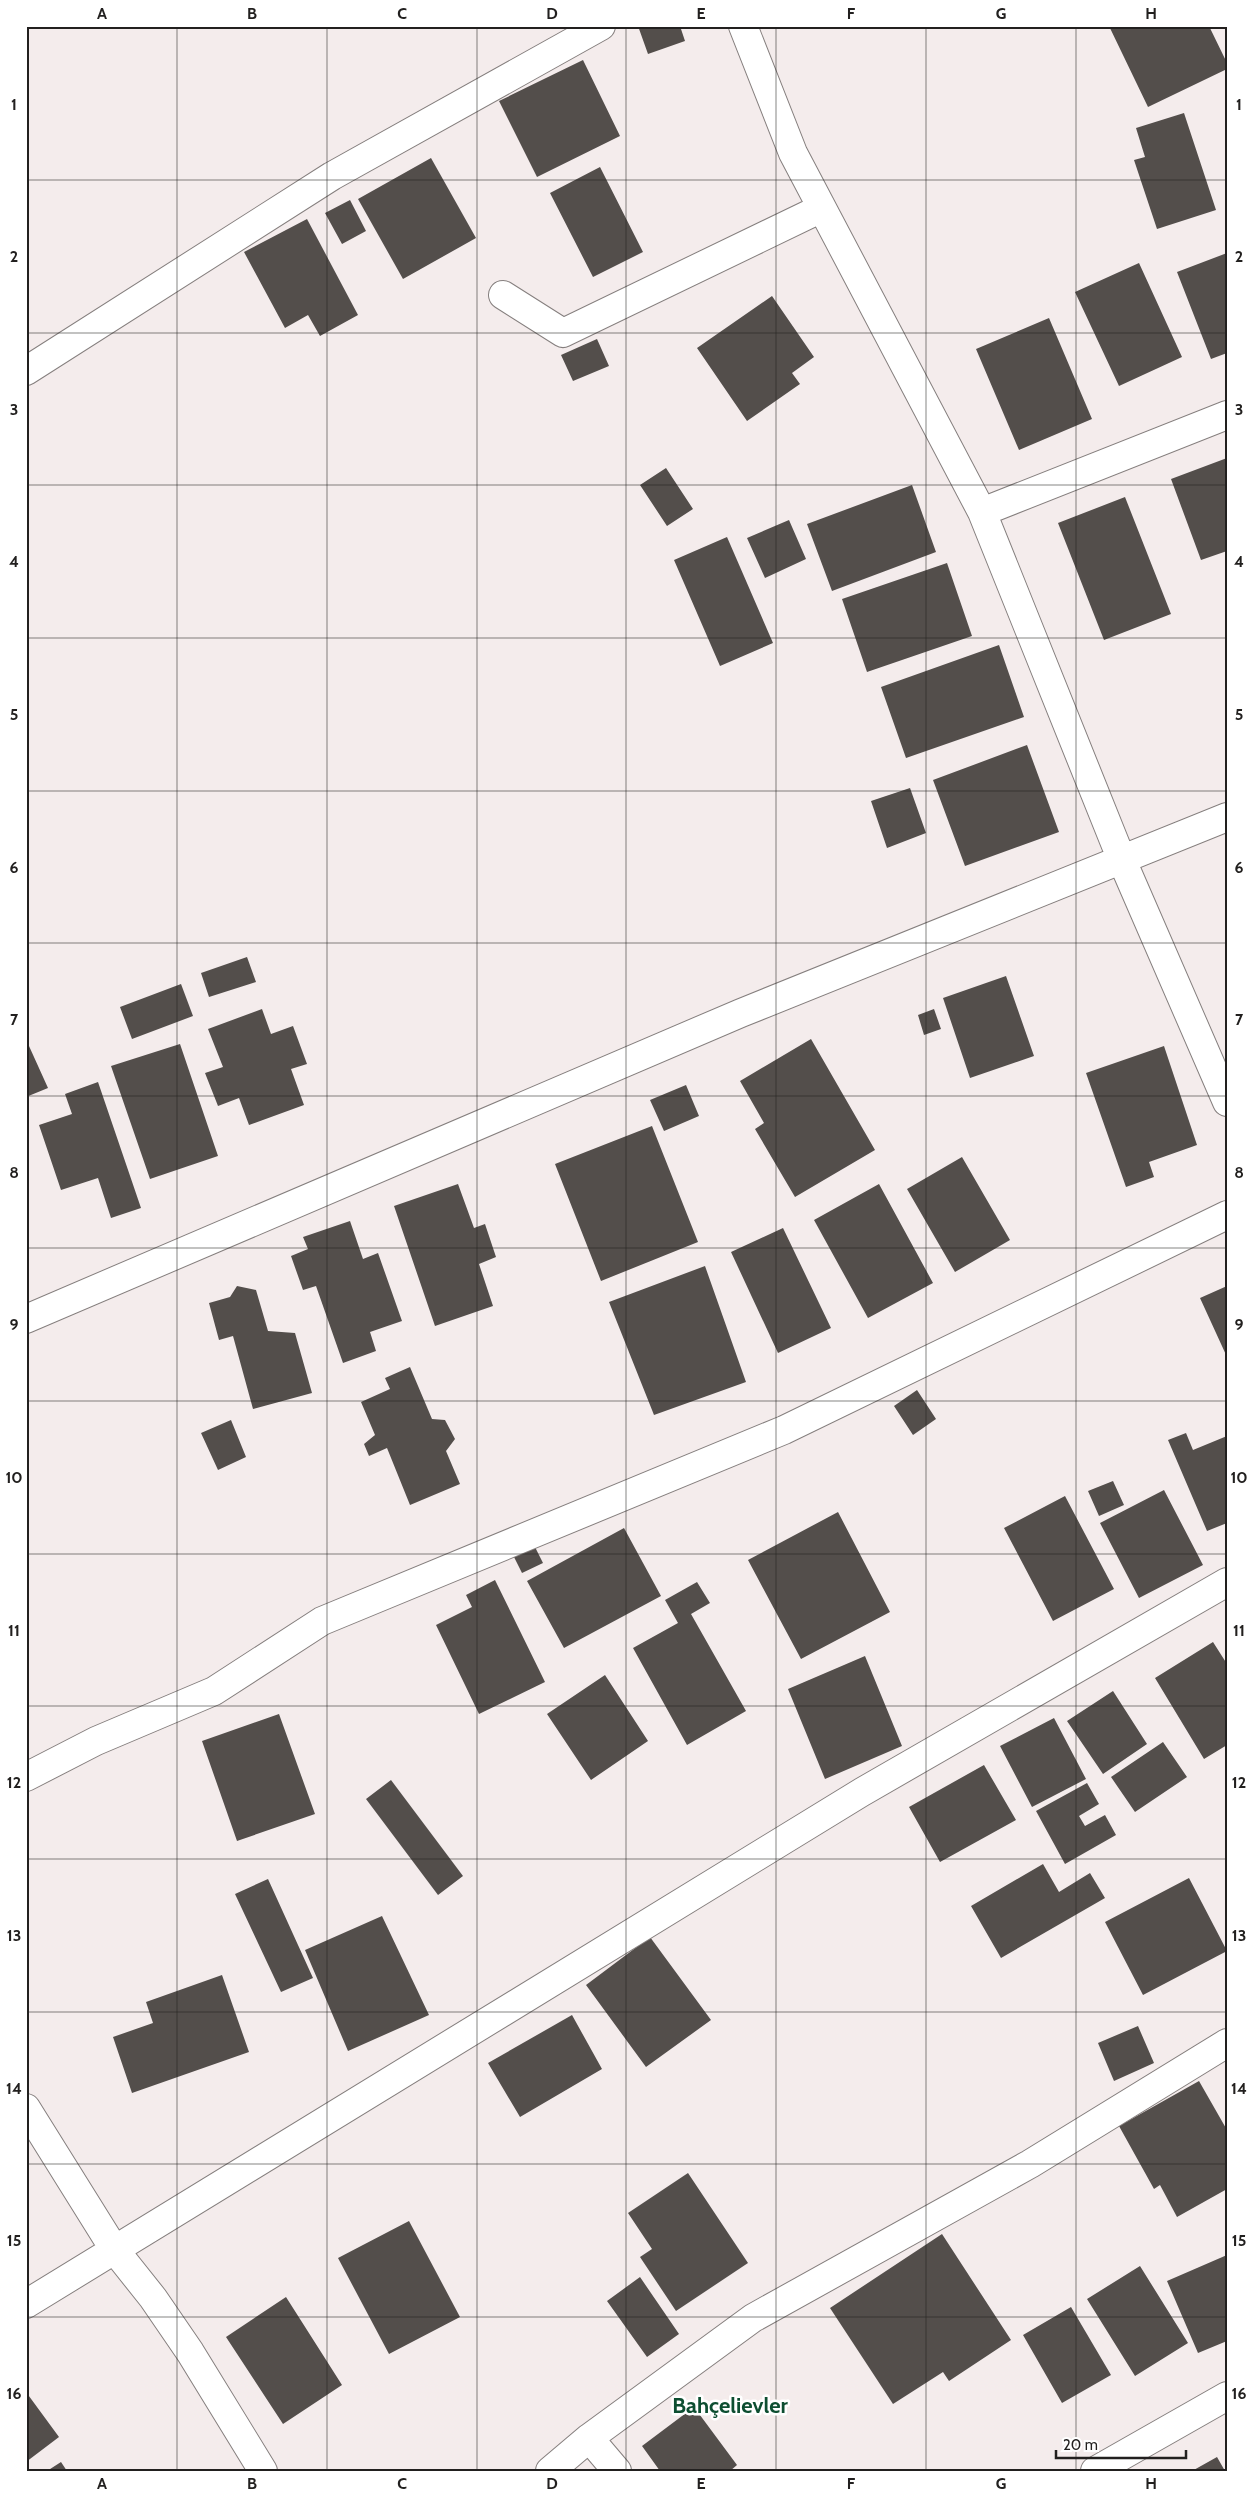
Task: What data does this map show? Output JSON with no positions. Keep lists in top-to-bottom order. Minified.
{"districts":["Bahçelievler"],"scale_bar":"20 m","grid":{"columns":["A","B","C","D","E","F","G","H"],"rows":["1","2","3","4","5","6","7","8","9","10","11","12","13","14","15","16"]}}
